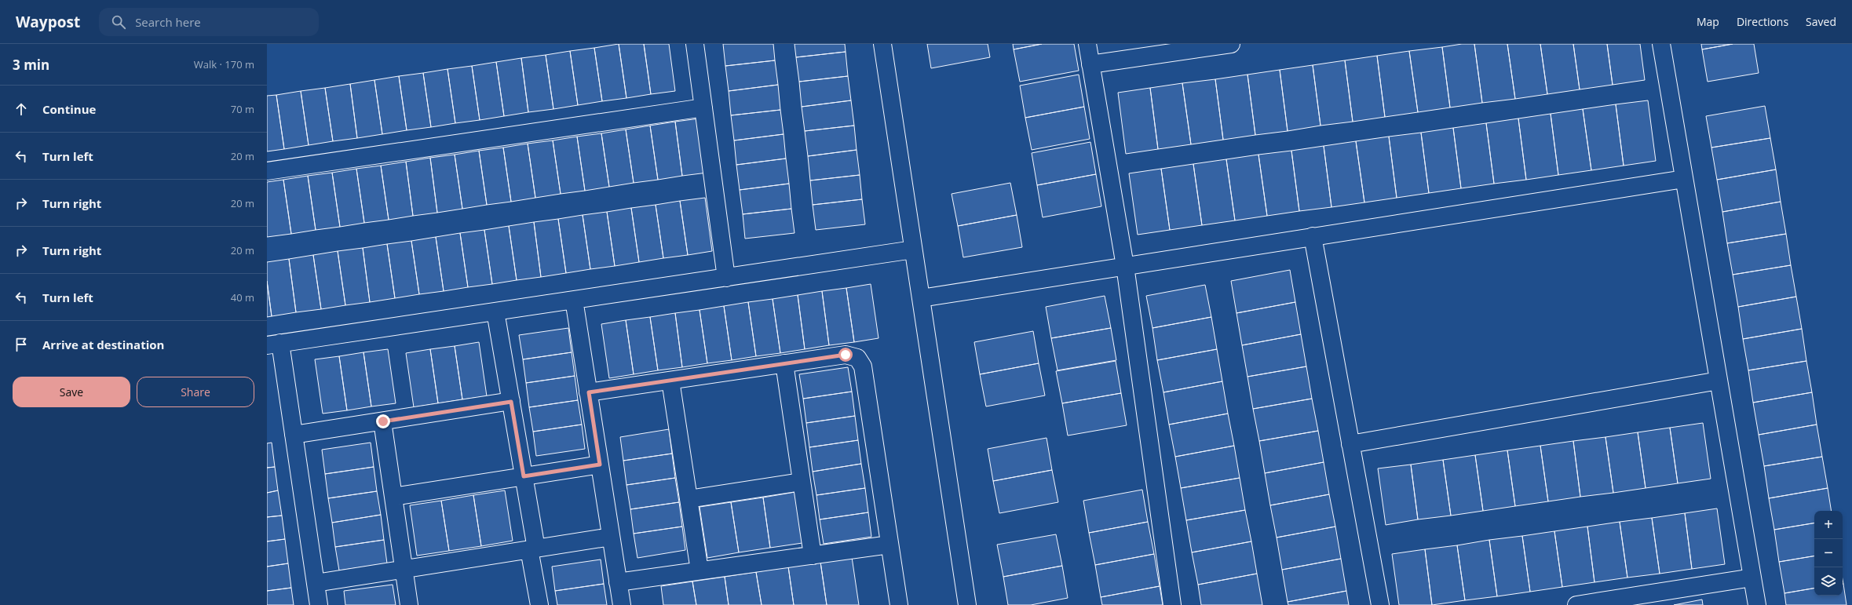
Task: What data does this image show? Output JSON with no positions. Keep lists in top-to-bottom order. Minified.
{"page":{"header":"Waypost","search":"Search here","nav":["Map","Directions","Saved"],"heading":["3 min","Walk · 170 m"],"list":[["Continue","70 m"],["Turn left","20 m"],["Turn right","20 m"],["Turn right","20 m"],["Turn left","40 m"],"Arrive at destination"],"buttons":["Save","Share"],"map_buttons":["+","−"]}}
